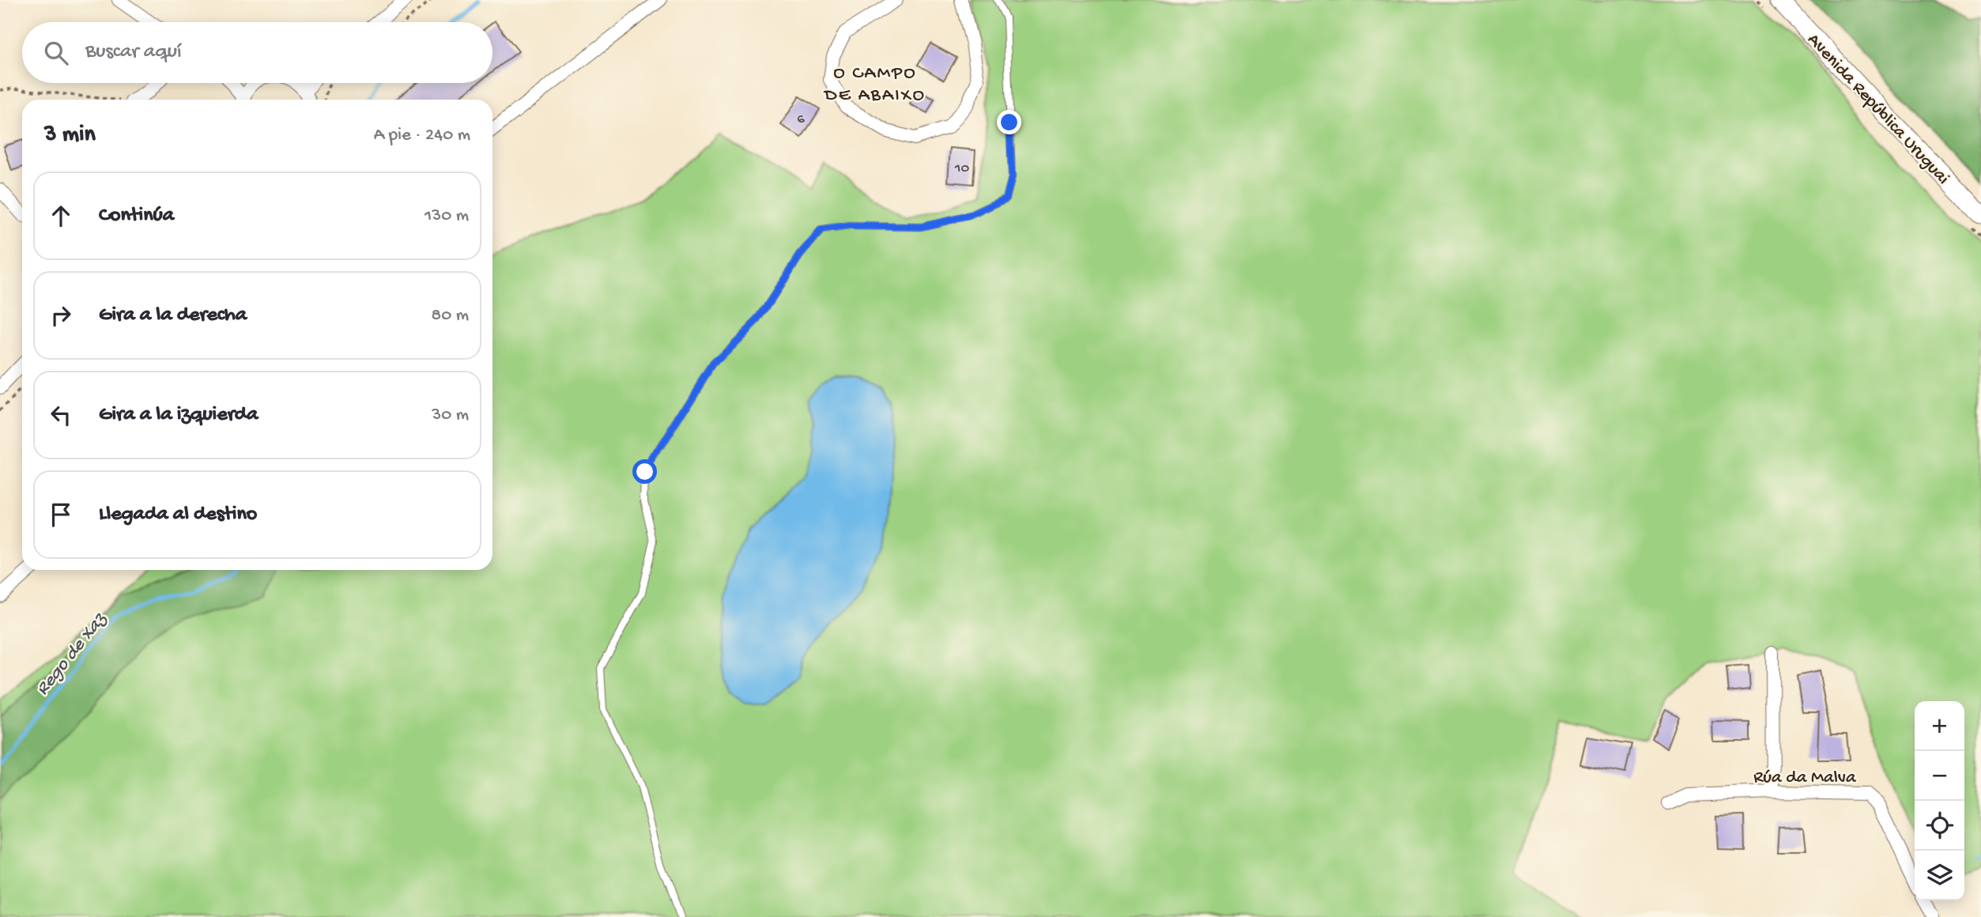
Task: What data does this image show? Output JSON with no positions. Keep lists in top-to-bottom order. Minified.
{"streets":{"street":["Avenida República Uruguai","Rúa da Malva"]},"districts":["O CAMPO DE ABAIXO"],"water":["Rego de Xaz"],"house_numbers":["6","10"],"page":{"search":"Buscar aquí","heading":["3 min","A pie · 240 m"],"list":[["Continúa","130 m"],["Gira a la derecha","80 m"],["Gira a la izquierda","30 m"],"Llegada al destino"],"map_buttons":["+","−"]}}
